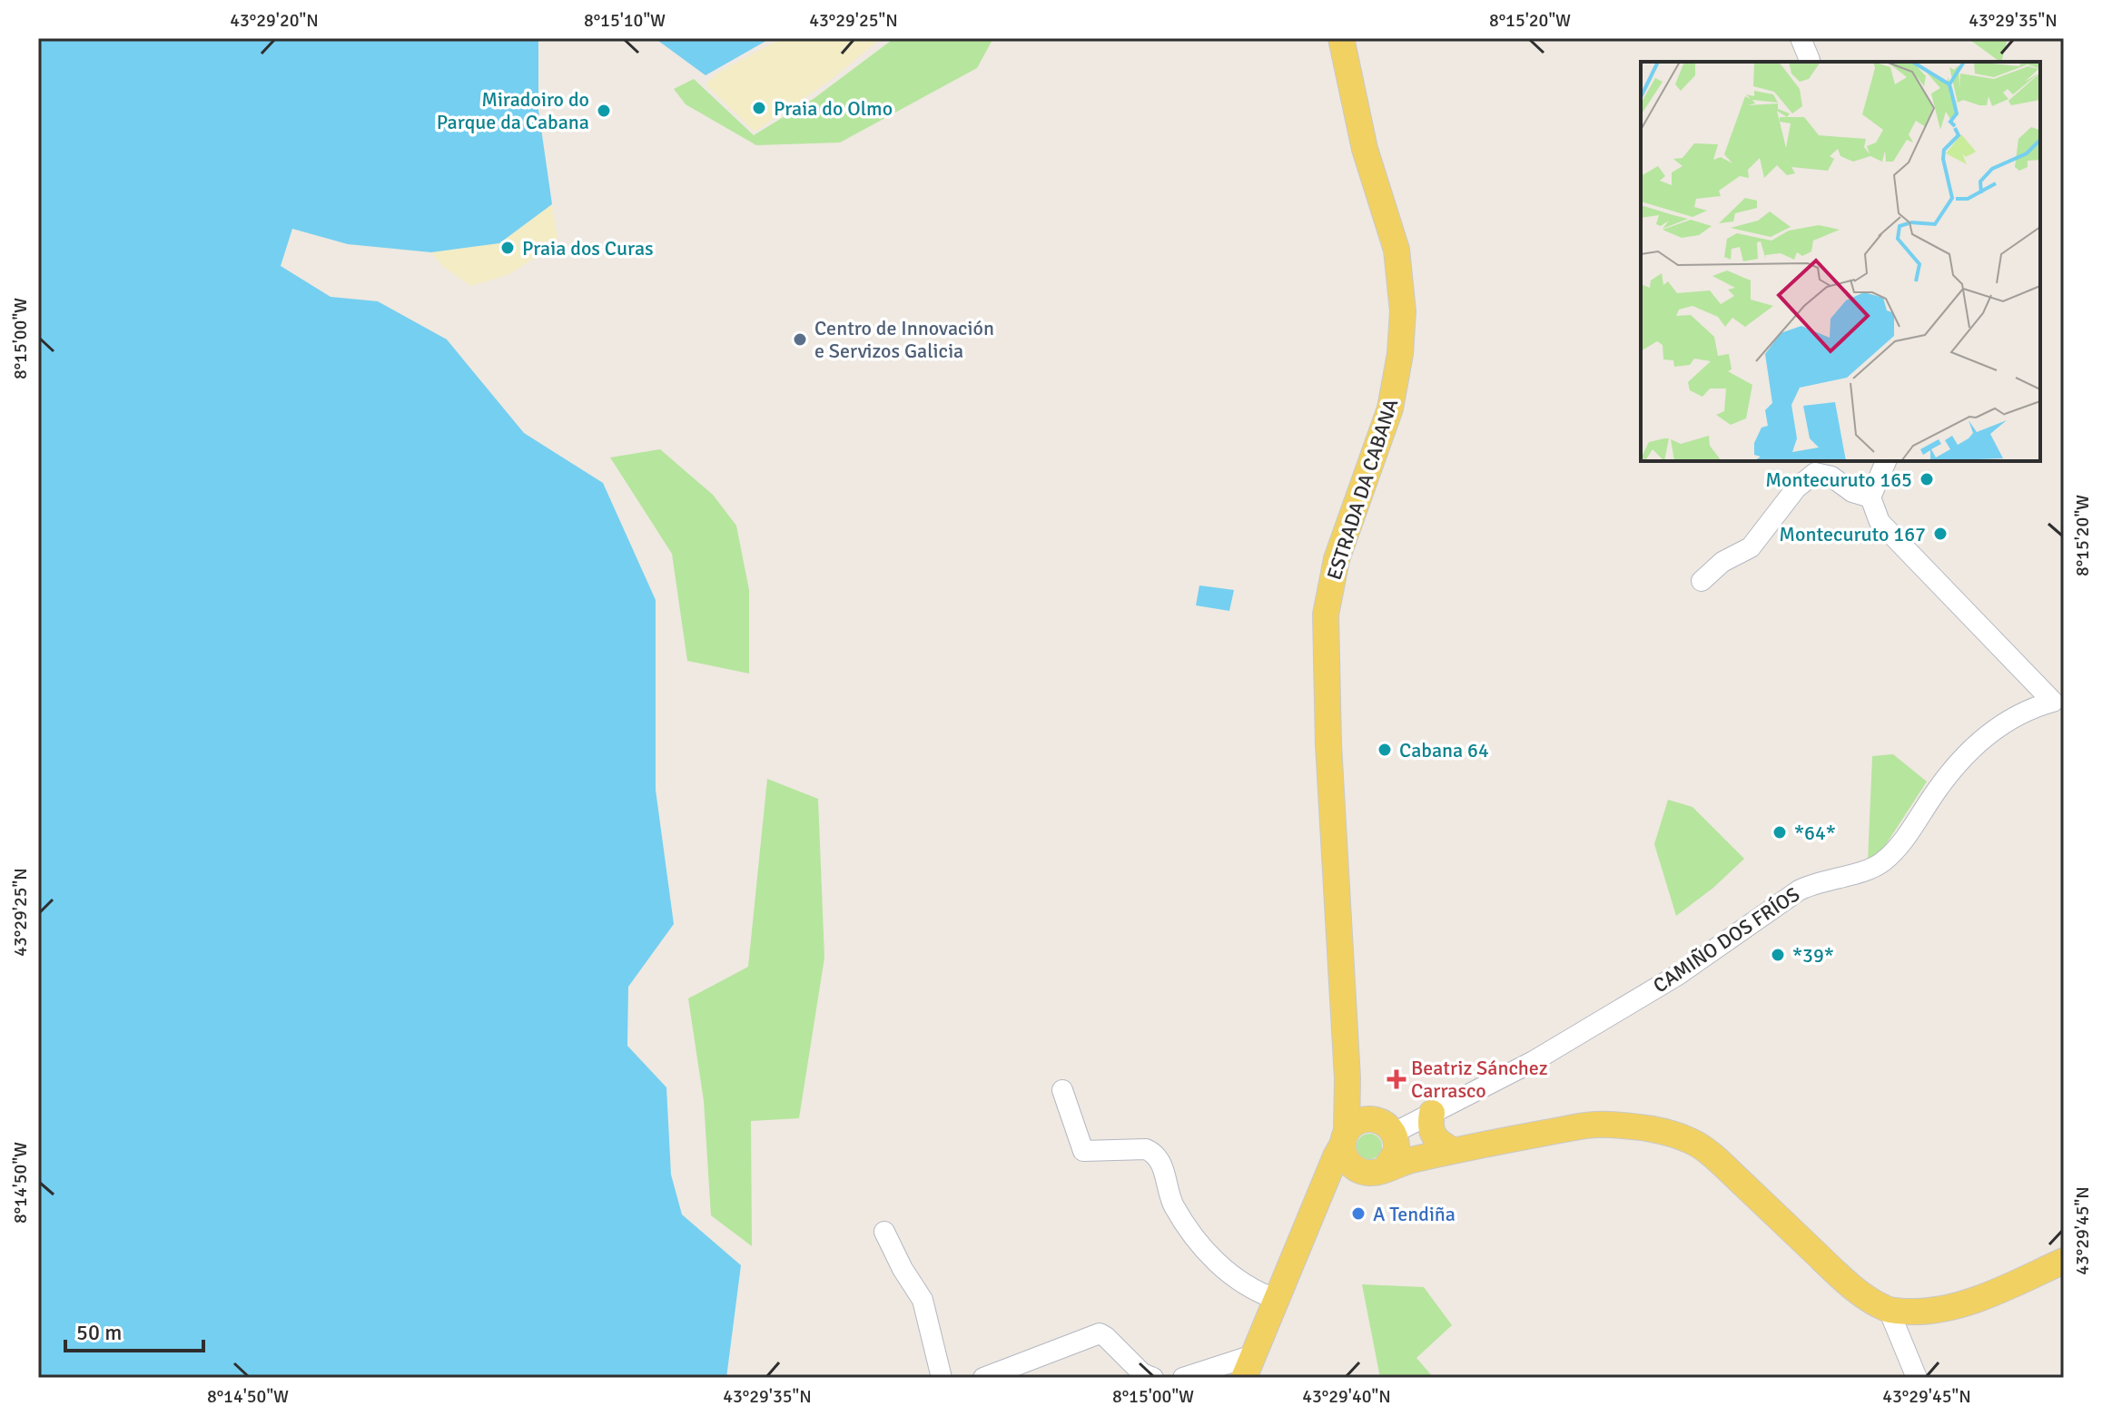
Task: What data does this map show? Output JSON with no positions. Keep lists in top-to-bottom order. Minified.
{"streets":{"main road":["ESTRADA DA CABANA"],"street":["CAMIÑO DOS FRÍOS"]},"crossings":[["ESTRADA DA CABANA","CAMIÑO DOS FRÍOS"]],"places":{"other":["Praia do Olmo","Miradoiro do Parque da Cabana","Praia dos Curas","Centro de Innovación e Servizos Galicia","Montecuruto 165","Montecuruto 167","Cabana 64","*64*","*39*","A Tendiña"],"health":["Beatriz Sánchez Carrasco"]},"scale_bar":"50 m","coordinates":["43°29'20\"N","8°15'10\"W","43°29'25\"N","8°15'20\"W","43°29'35\"N","8°15'00\"W","8°14'50\"W","43°29'45\"N","43°29'40\"N"]}
